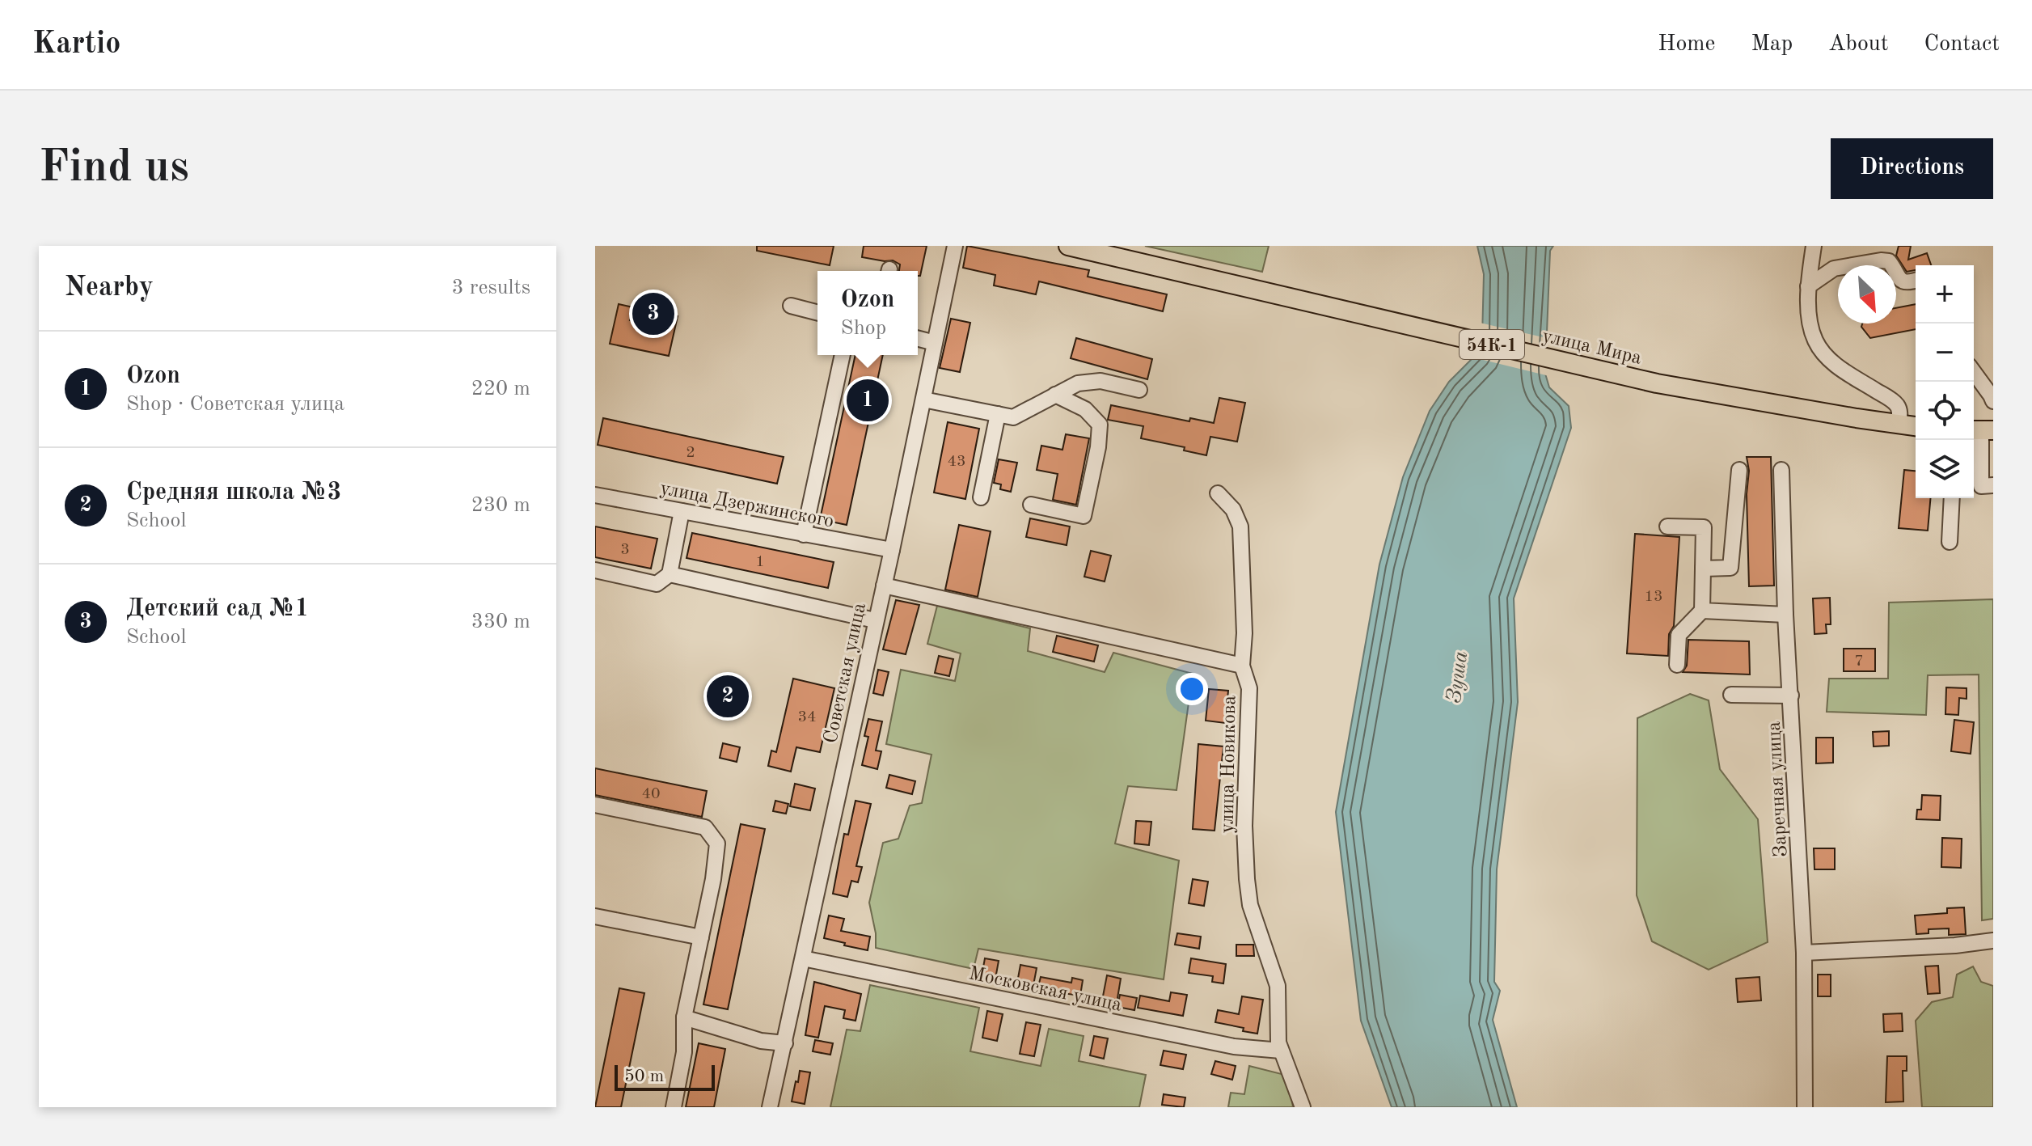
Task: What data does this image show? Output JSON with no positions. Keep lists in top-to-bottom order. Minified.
{"streets":{"main road":["54К-1","улица Мира"],"street":["улица Дзержинского","Советская улица","улица Новикова","Заречная улица","Московская улица"]},"crossings":[["улица Дзержинского","Советская улица"],["Советская улица","Московская улица"],["улица Новикова","Московская улица"]],"water":["Зуша"],"house_numbers":["2","43","3","1","13","7","34","40"],"scale_bar":"50 m","north":"bottom right","page":{"header":"Kartio","nav":["Home","Map","About","Contact"],"buttons":"Directions","title":"Find us","heading":["Nearby","3 results"],"map_buttons":["+","−"],"popup":["Ozon","Shop"],"pins":["3","1","2"],"list":[{"mark":"1","name":"Ozon","note":"Shop · Советская улица","value":"220 m"},{"mark":"2","name":"Средняя школа №3","note":"School","value":"230 m"},{"mark":"3","name":"Детский сад №1","note":"School","value":"330 m"}],"scale":"50 m"}}
